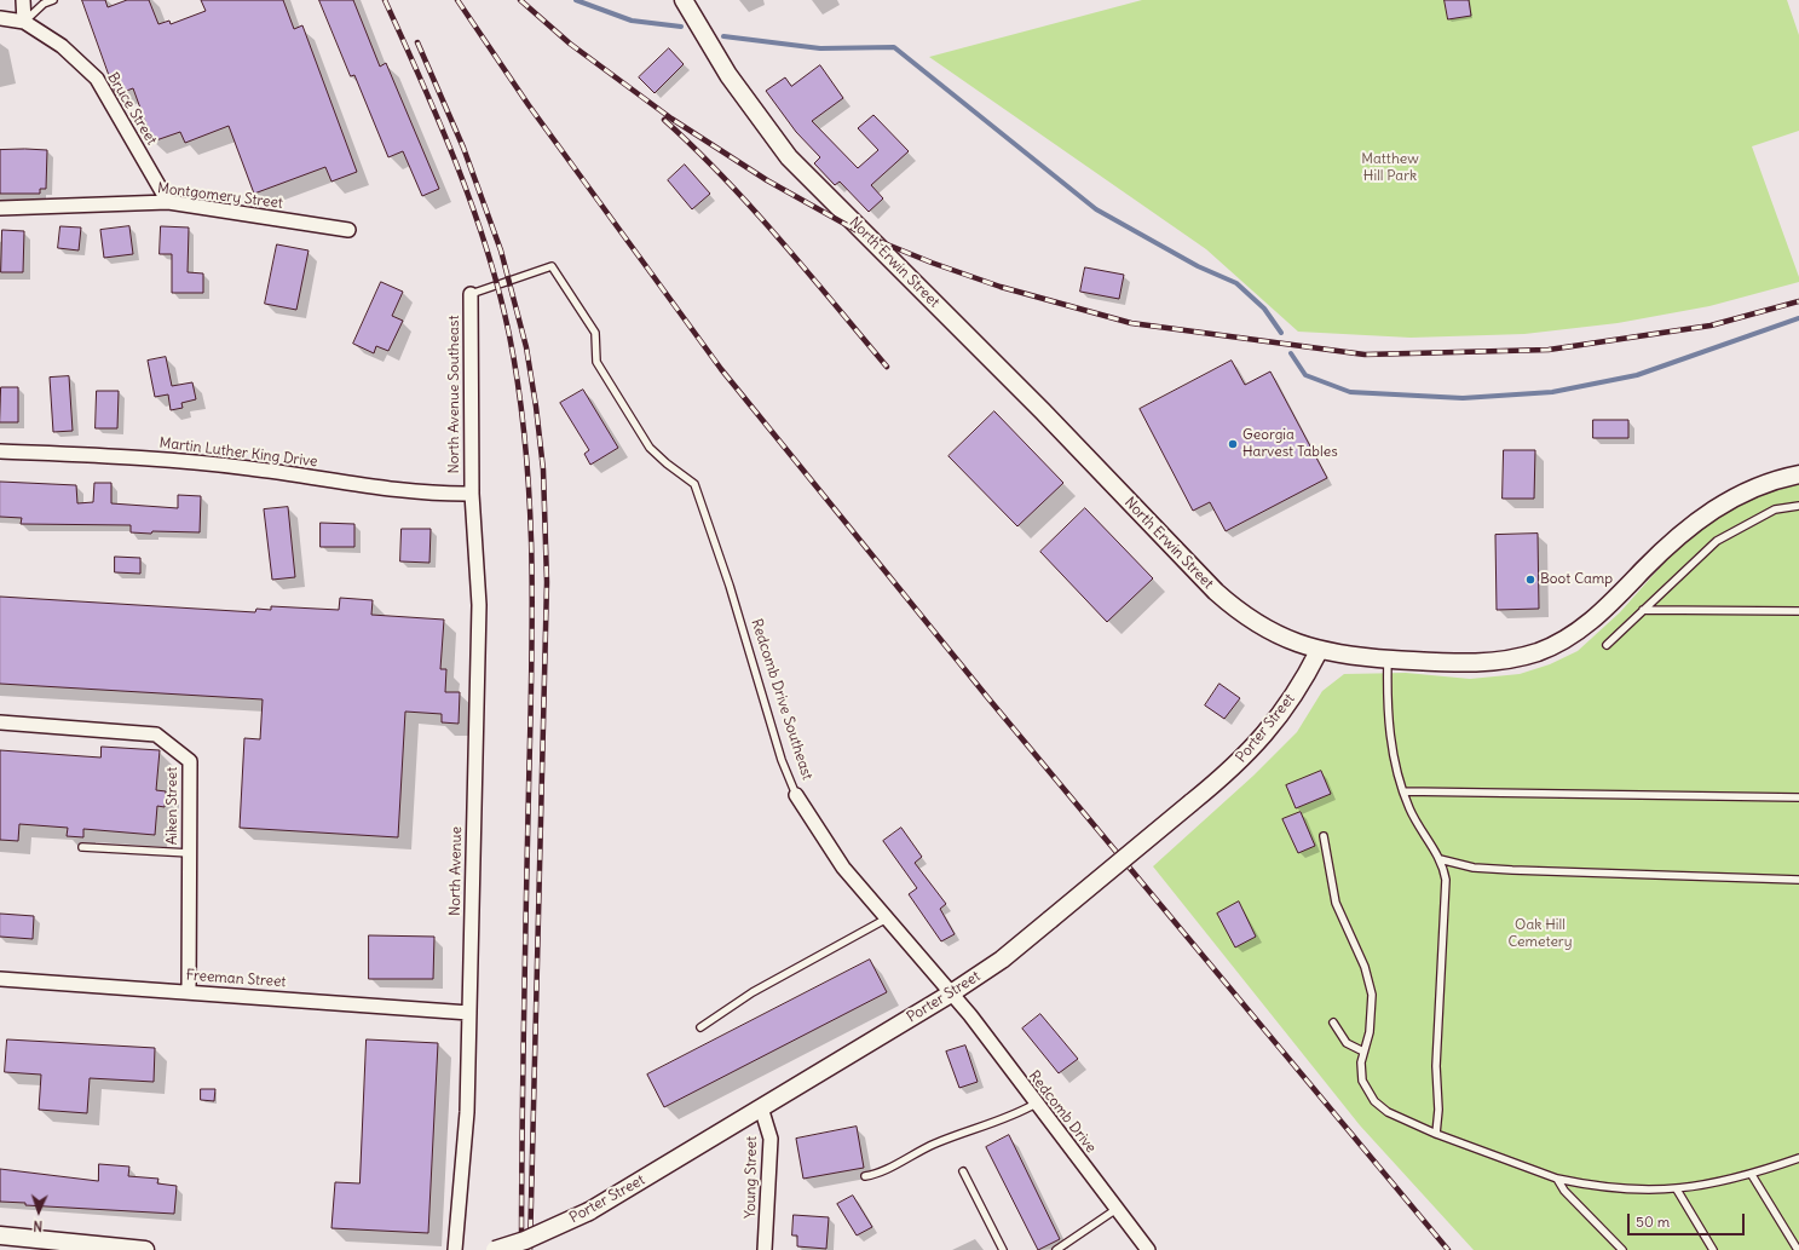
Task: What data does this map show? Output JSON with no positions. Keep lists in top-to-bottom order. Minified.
{"streets":{"street":["Bruce Street","Montgomery Street","North Erwin Street","North Avenue Southeast","Martin Luther King Drive","Redcomb Drive Southeast","Porter Street","Aiken Street","North Avenue","Freeman Street","Redcomb Drive","Young Street"]},"crossings":[["Bruce Street","Montgomery Street"],["North Erwin Street","Porter Street"],["North Avenue Southeast","Martin Luther King Drive"],["North Avenue Southeast","Redcomb Drive Southeast"],["North Avenue Southeast","North Avenue"],["Martin Luther King Drive","North Avenue"],["Redcomb Drive Southeast","Porter Street"],["Redcomb Drive Southeast","Redcomb Drive"],["Porter Street","Redcomb Drive"],["Porter Street","Young Street"],["Aiken Street","Freeman Street"],["North Avenue","Freeman Street"]],"parks":["Matthew Hill Park","Oak Hill Cemetery"],"places":["Georgia Harvest Tables","Boot Camp"],"scale_bar":"50 m","north":"bottom"}
